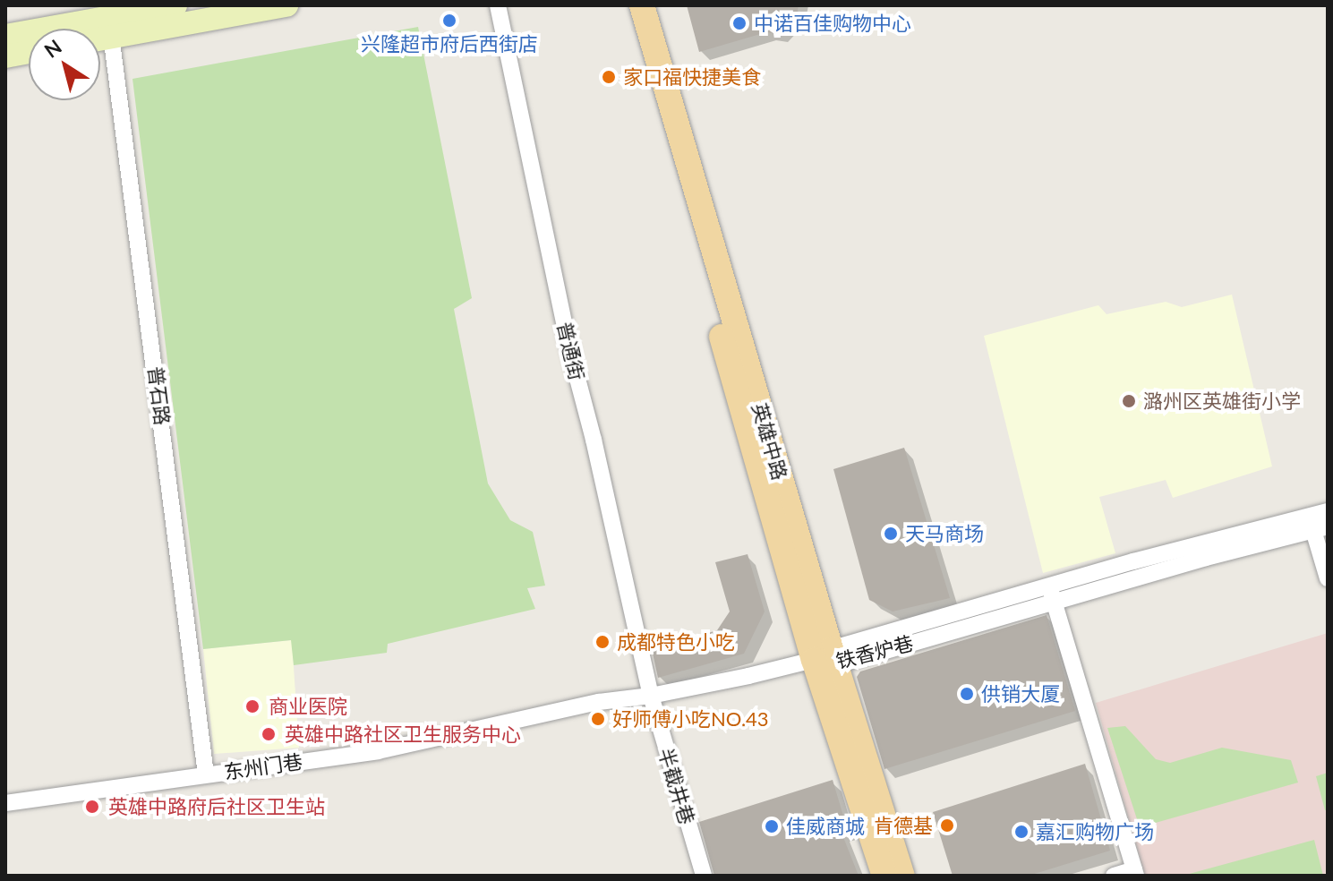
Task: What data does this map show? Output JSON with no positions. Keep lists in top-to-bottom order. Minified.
{"streets":{"main road":["英雄中路"],"street":["普通街","普石路","铁香炉巷","东州门巷","半截井巷"]},"crossings":[["普通街","东州门巷"],["普通街","半截井巷"],["普石路","东州门巷"],["英雄中路","铁香炉巷"],["英雄中路","东州门巷"],["铁香炉巷","东州门巷"],["东州门巷","半截井巷"]],"places":["兴隆超市府后西街店","中诺百佳购物中心","家口福快捷美食","潞州区英雄街小学","天马商场","成都特色小吃","供销大厦","商业医院","好师傅小吃NO.43","英雄中路社区卫生服务中心","英雄中路府后社区卫生站","肯德基","佳威商城","嘉汇购物广场"],"north":"top left"}
